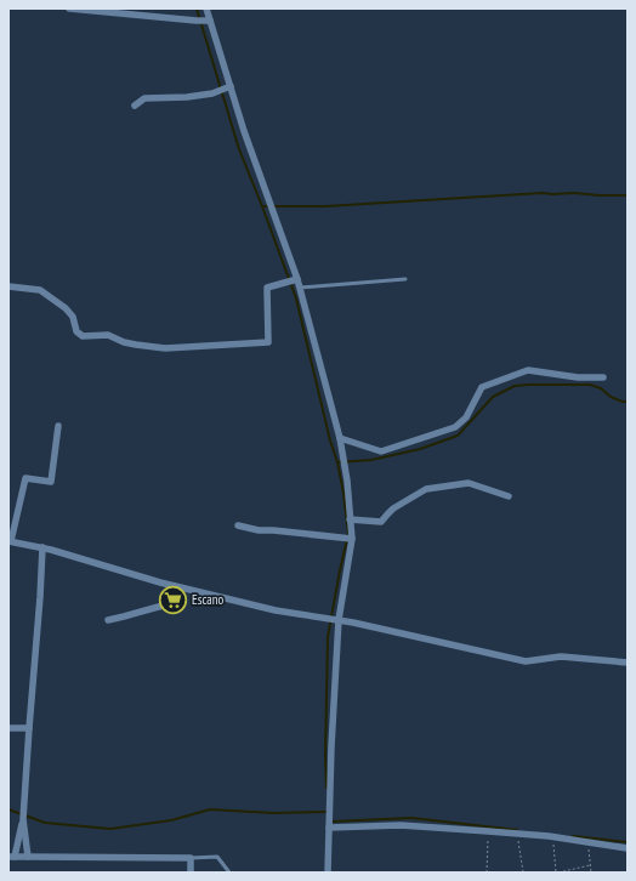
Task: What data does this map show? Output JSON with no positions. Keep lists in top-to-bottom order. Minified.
{"places":{"supermarket":["Escano"]}}
